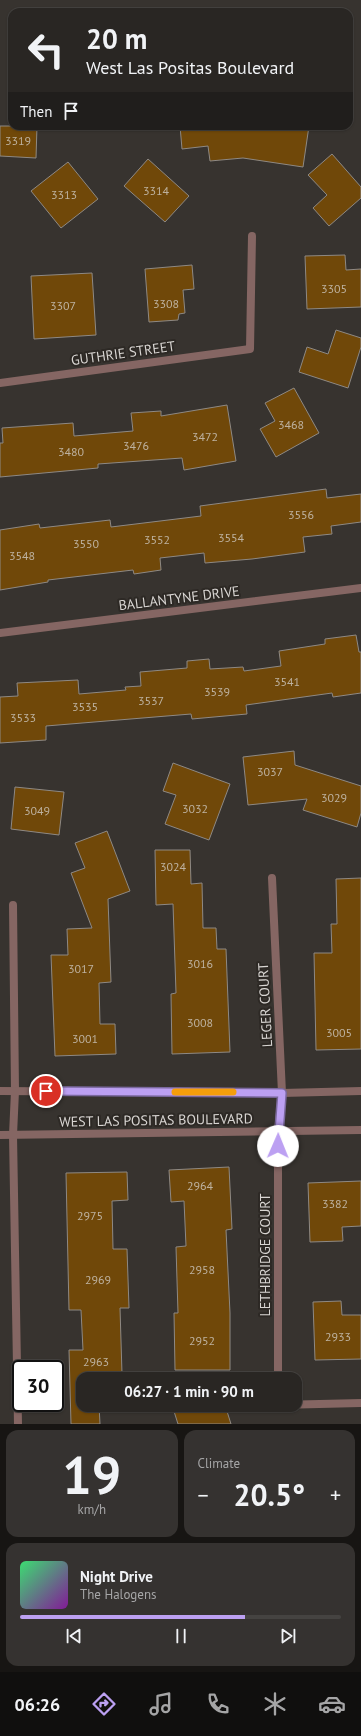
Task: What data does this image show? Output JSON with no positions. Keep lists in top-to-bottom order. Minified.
{"streets":{"street":["GUTHRIE STREET","BALLANTYNE DRIVE","LEGER COURT","WEST LAS POSITAS BOULEVARD","LETHBRIDGE COURT"]},"crossings":[["LEGER COURT","WEST LAS POSITAS BOULEVARD"],["LEGER COURT","LETHBRIDGE COURT"],["WEST LAS POSITAS BOULEVARD","LETHBRIDGE COURT"]],"house_numbers":["3319","3314","3313","3305","3308","3307","3468","3472","3476","3480","3556","3554","3552","3550","3548","3541","3539","3537","3535","3533","3037","3029","3032","3049","3024","3016","3017","3008","3005","3001","2964","3382","2975","2958","2969","2933","2952","2963"],"page":{"turn":["20 m","West Las Positas Boulevard"],"then":"Then","limit":"30","trip":"06:27 · 1 min · 90 m","tile":[["19","km/h"],"Climate"],"heat":["−","20.5°","+"],"song":["Night Drive","The Halogens"],"tabs":"06:26"}}
